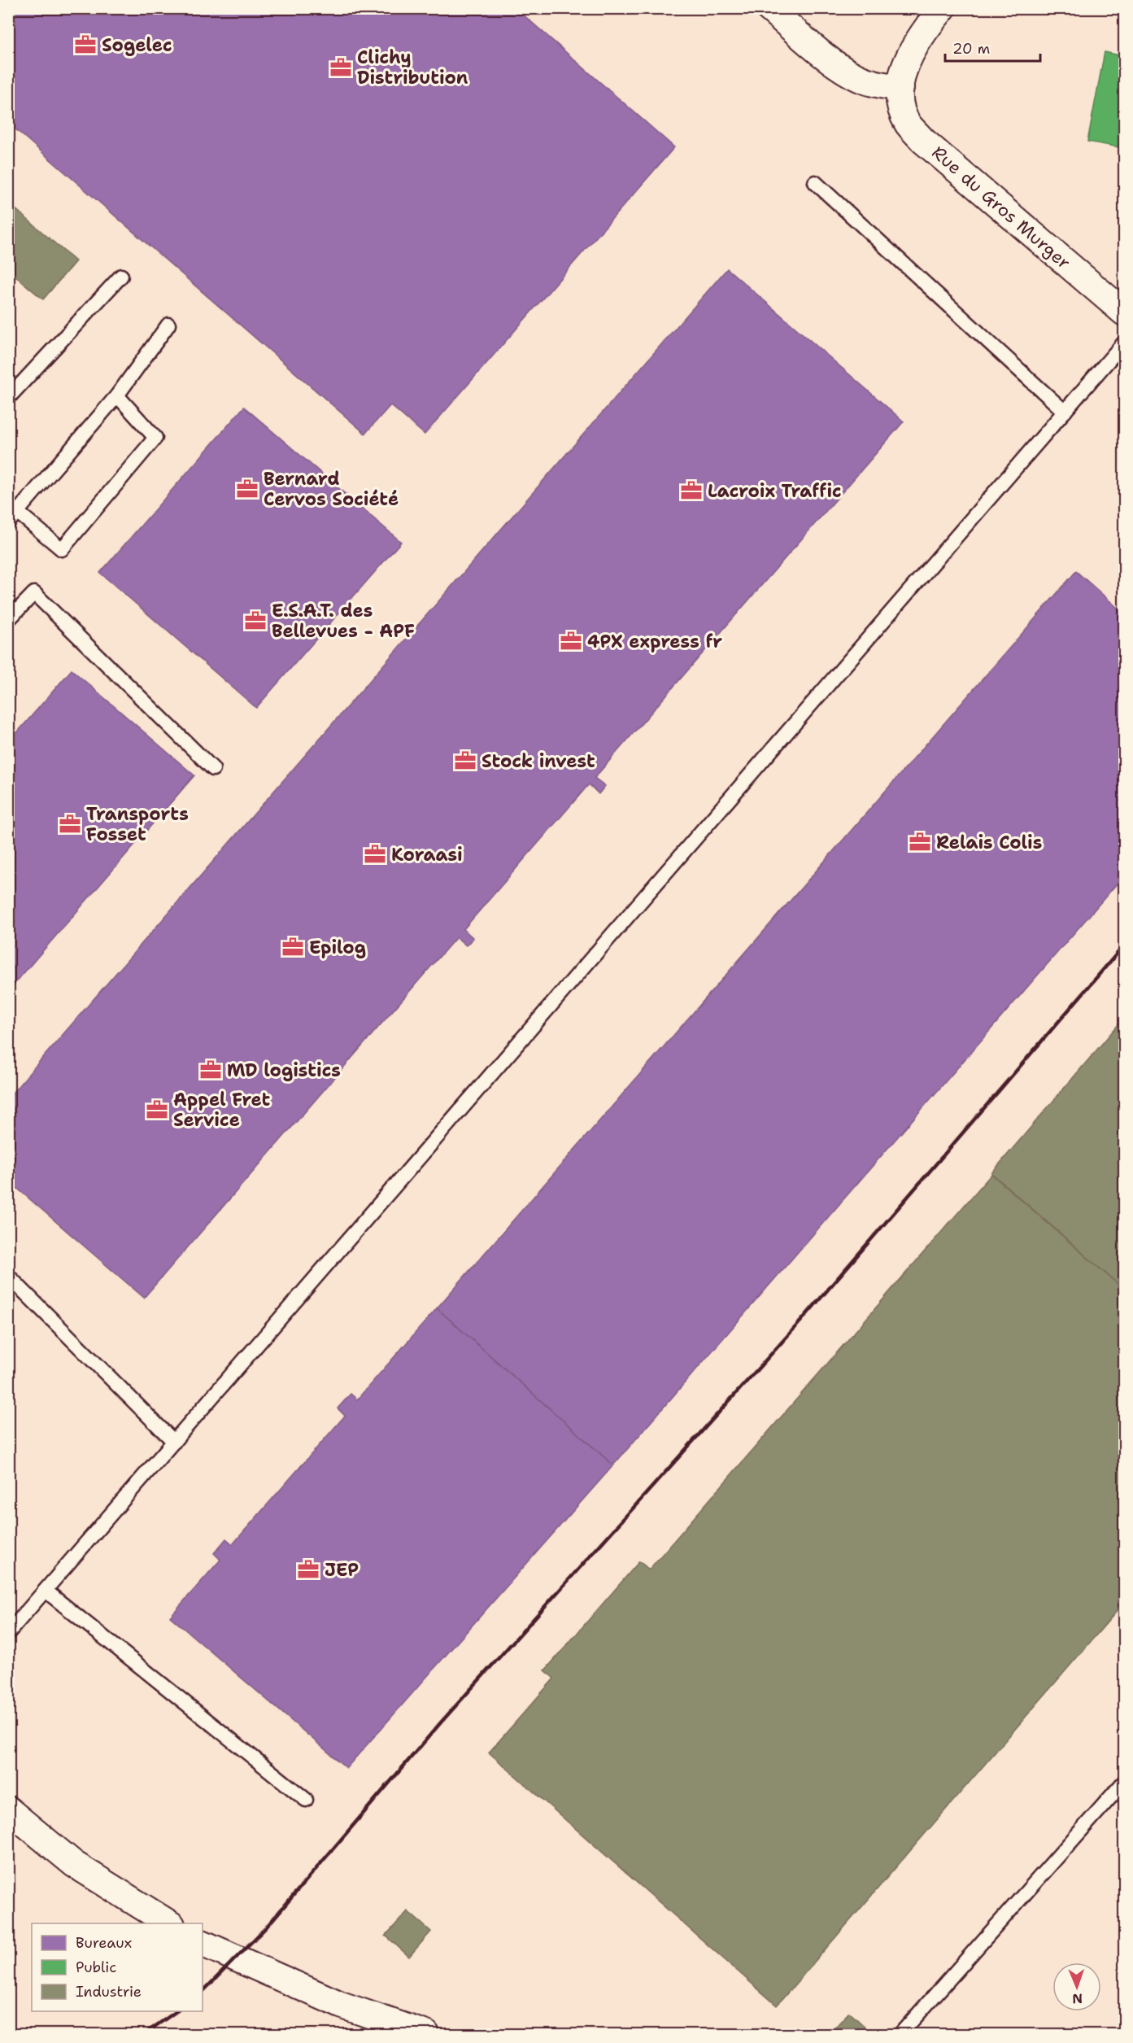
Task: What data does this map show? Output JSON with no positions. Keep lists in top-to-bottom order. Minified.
{"streets":{"street":["Rue du Gros Murger"]},"places":{"office":["Sogelec","Clichy Distribution","Bernard Cervos Société","Lacroix Traffic","E.S.A.T. des Bellevues - APF","4PX express fr","Stock invest","Transports Fosset","Relais Colis","Koraasi","Epilog","MD logistics","Appel Fret Service","JEP"]},"legend":["Bureaux","Public","Industrie"],"scale_bar":"20 m","north":"bottom"}
